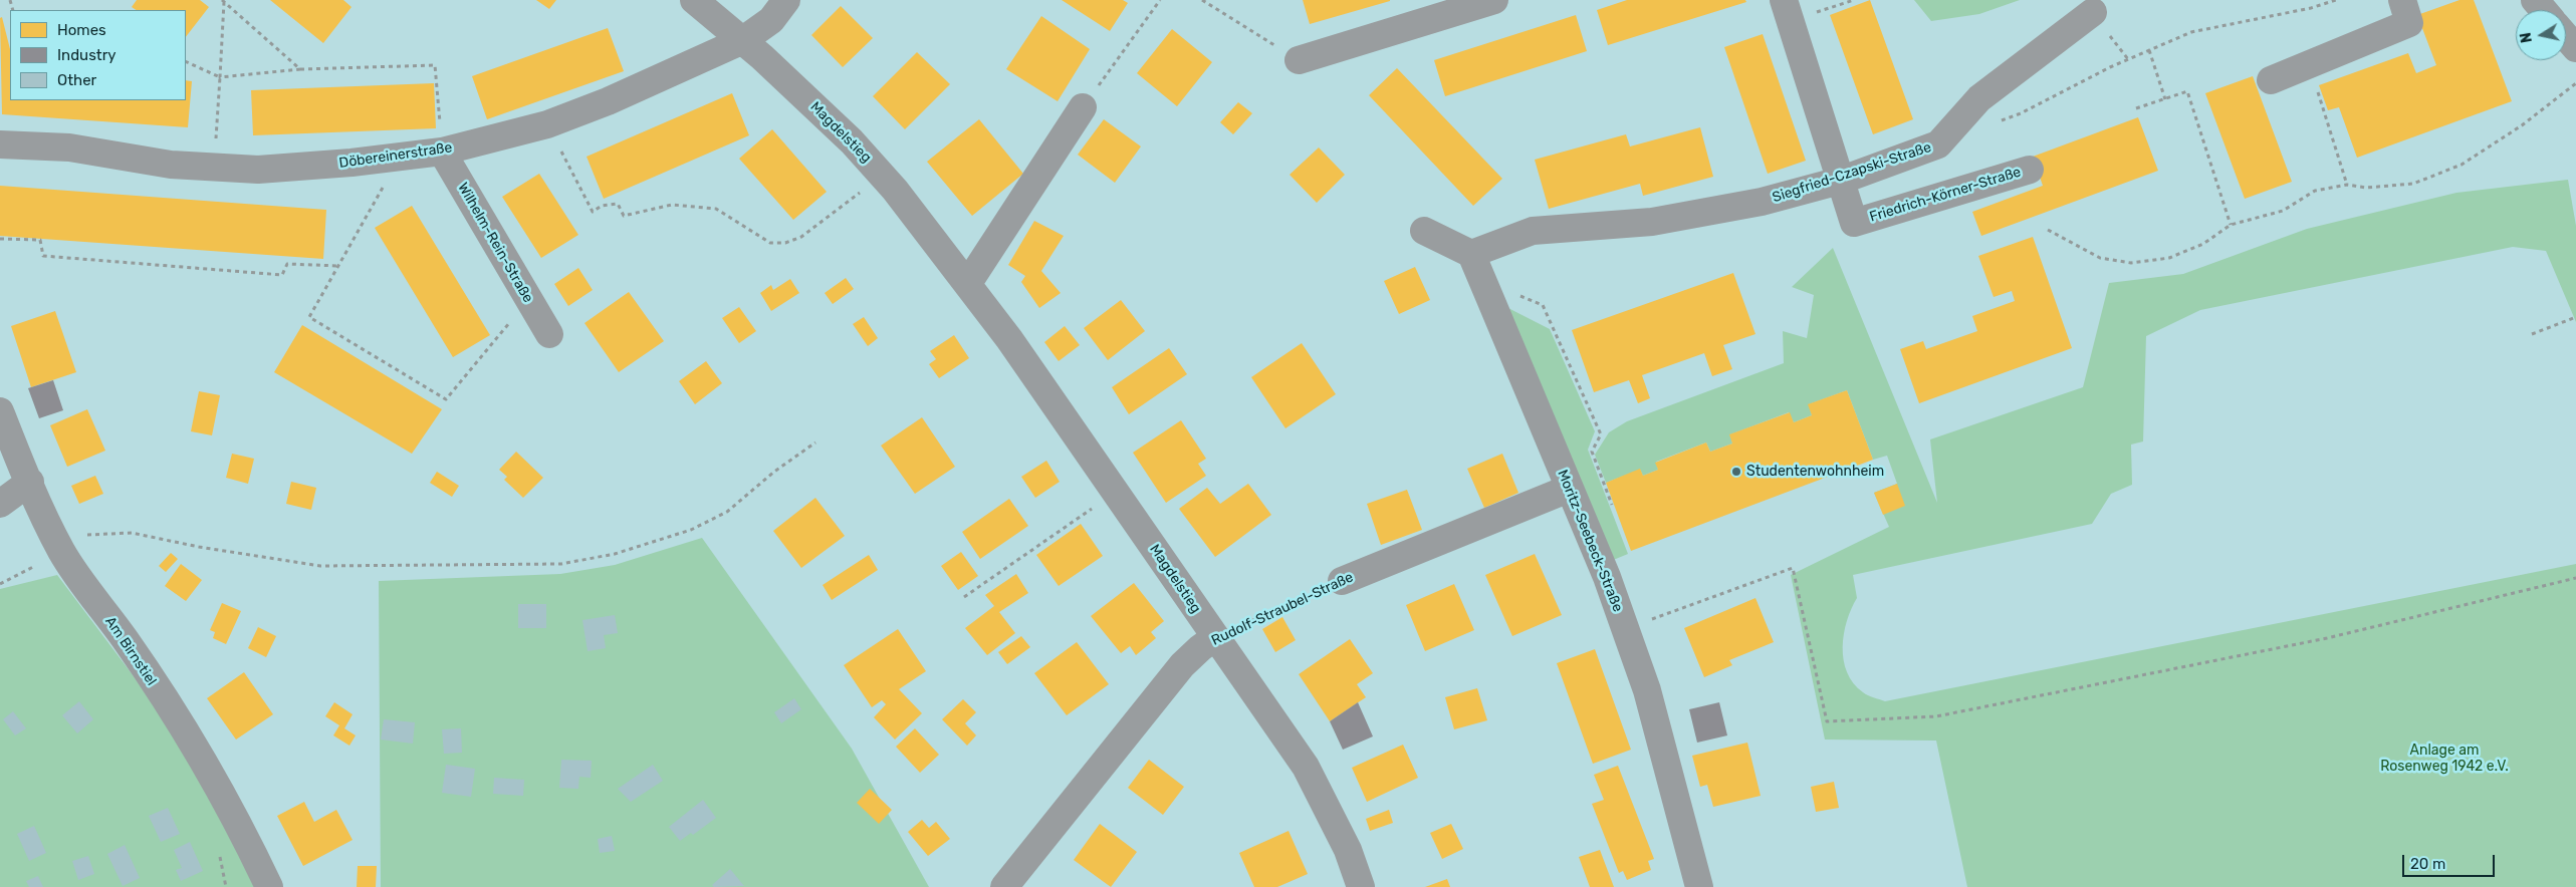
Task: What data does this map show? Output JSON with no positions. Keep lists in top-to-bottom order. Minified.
{"streets":{"street":["Magdelstieg","Döbereinerstraße","Siegfried-Czapski-Straße","Friedrich-Körner-Straße","Wilhelm-Rein-Straße","Moritz-Seebeck-Straße","Rudolf-Straubel-Straße","Am Birnstiel"]},"crossings":[["Magdelstieg","Döbereinerstraße"],["Magdelstieg","Rudolf-Straubel-Straße"],["Döbereinerstraße","Wilhelm-Rein-Straße"],["Siegfried-Czapski-Straße","Friedrich-Körner-Straße"],["Siegfried-Czapski-Straße","Moritz-Seebeck-Straße"],["Moritz-Seebeck-Straße","Rudolf-Straubel-Straße"]],"parks":["Anlage am Rosenweg 1942 e.V."],"places":["Studentenwohnheim"],"legend":["Homes","Industry","Other"],"scale_bar":"20 m","north":"left"}
